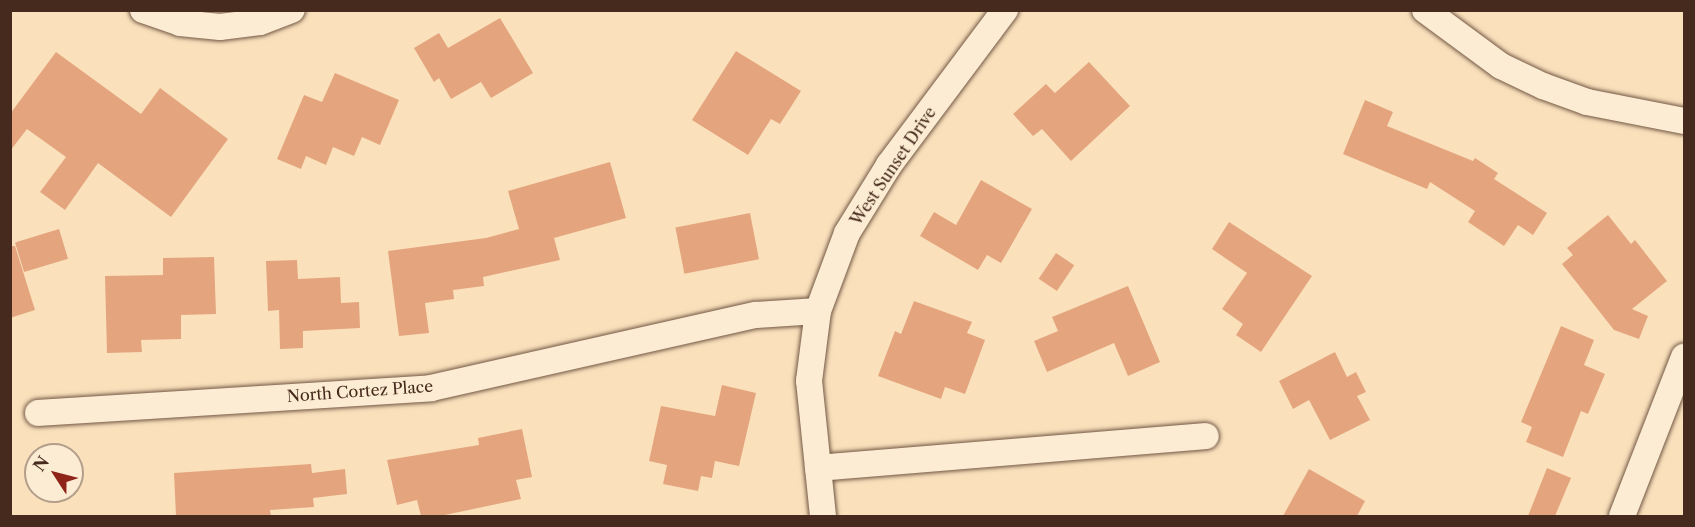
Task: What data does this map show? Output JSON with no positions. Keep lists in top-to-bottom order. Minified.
{"streets":{"street":["West Sunset Drive","North Cortez Place"]},"crossings":[["West Sunset Drive","North Cortez Place"]],"north":"top left"}
